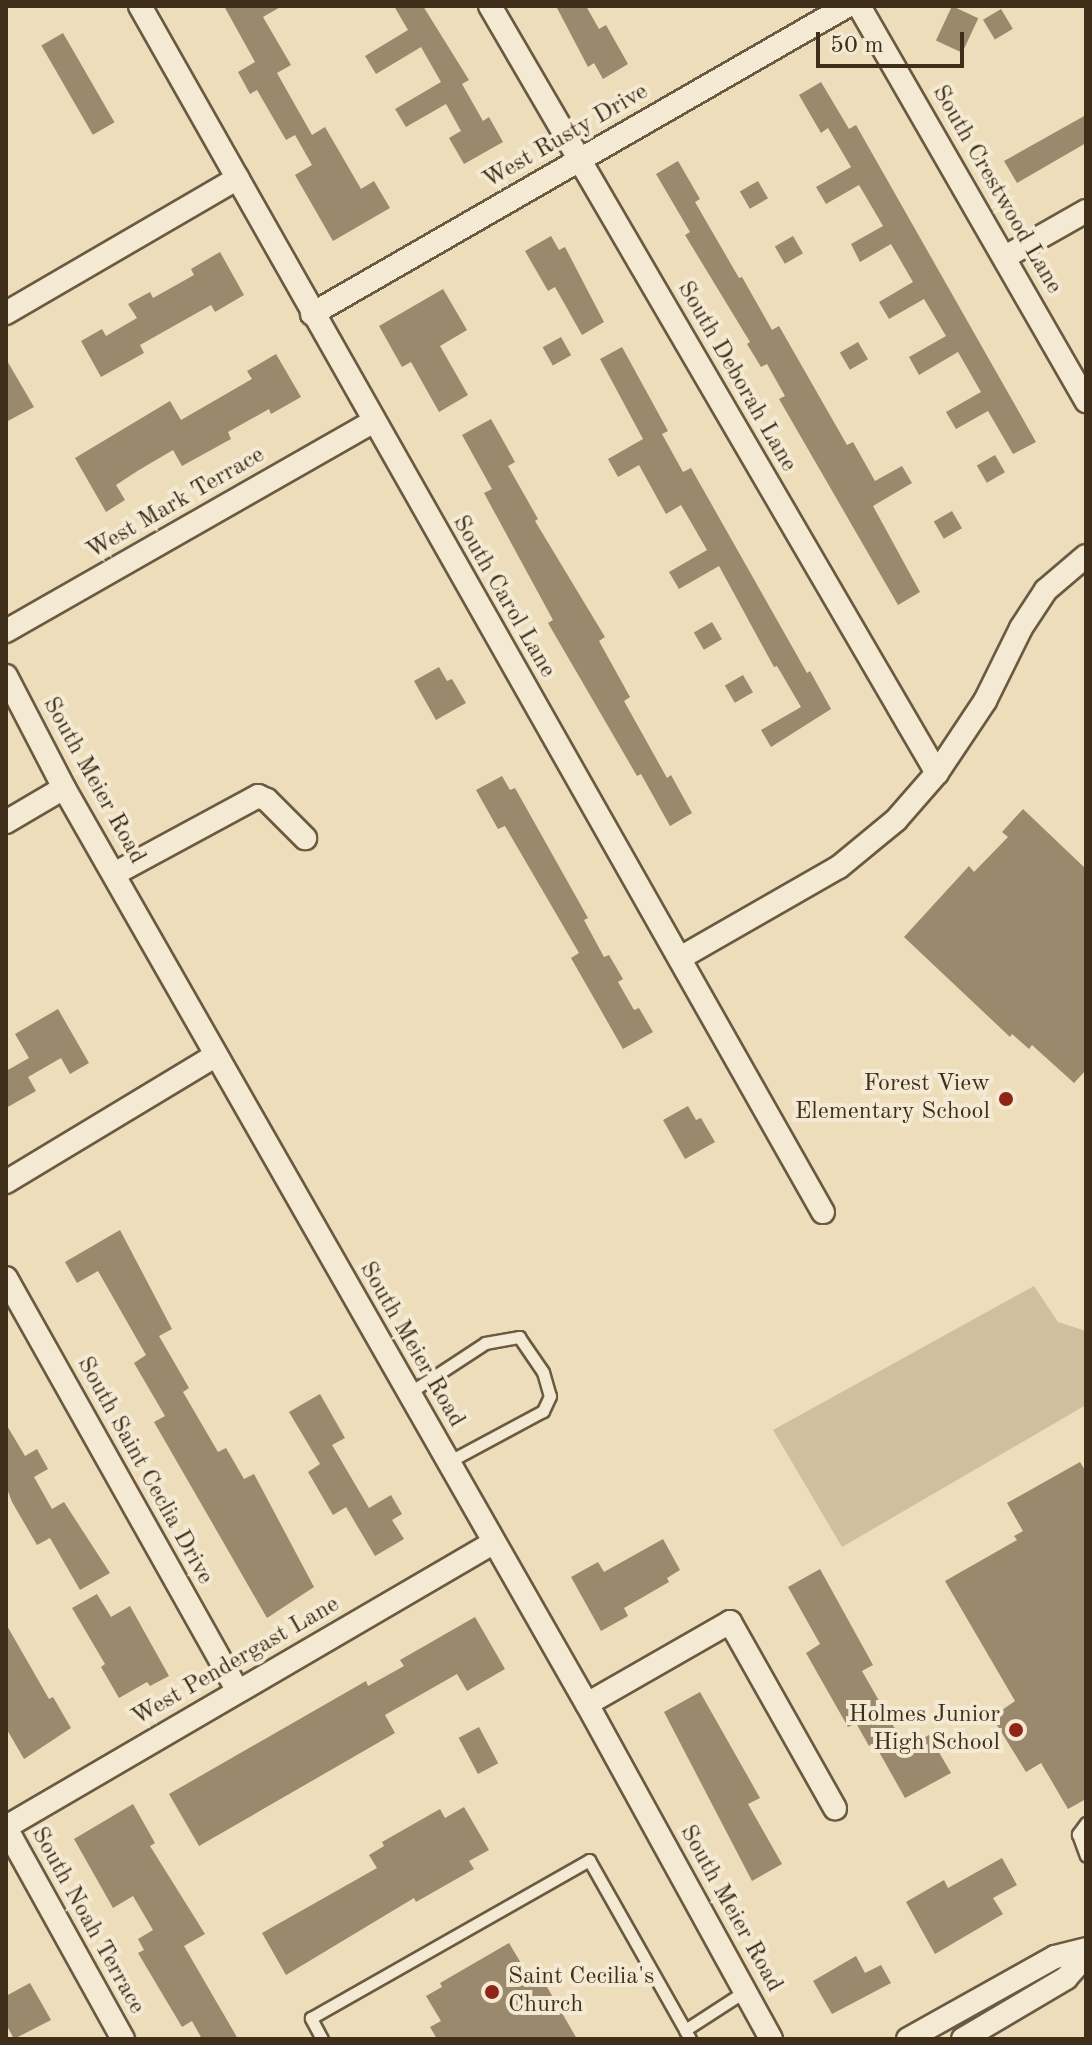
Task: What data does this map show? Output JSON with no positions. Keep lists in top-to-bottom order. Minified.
{"streets":{"street":["West Rusty Drive","South Crestwood Lane","South Deborah Lane","West Mark Terrace","South Carol Lane","South Meier Road","South Saint Ceclia Drive","West Pendergast Lane","South Noah Terrace"]},"crossings":[["West Rusty Drive","South Deborah Lane"],["West Rusty Drive","South Carol Lane"],["West Mark Terrace","South Carol Lane"],["South Meier Road","West Pendergast Lane"],["South Saint Ceclia Drive","West Pendergast Lane"],["West Pendergast Lane","South Noah Terrace"]],"places":["Forest View Elementary School","Holmes Junior High School","Saint Cecilia's Church"],"scale_bar":"50 m"}
